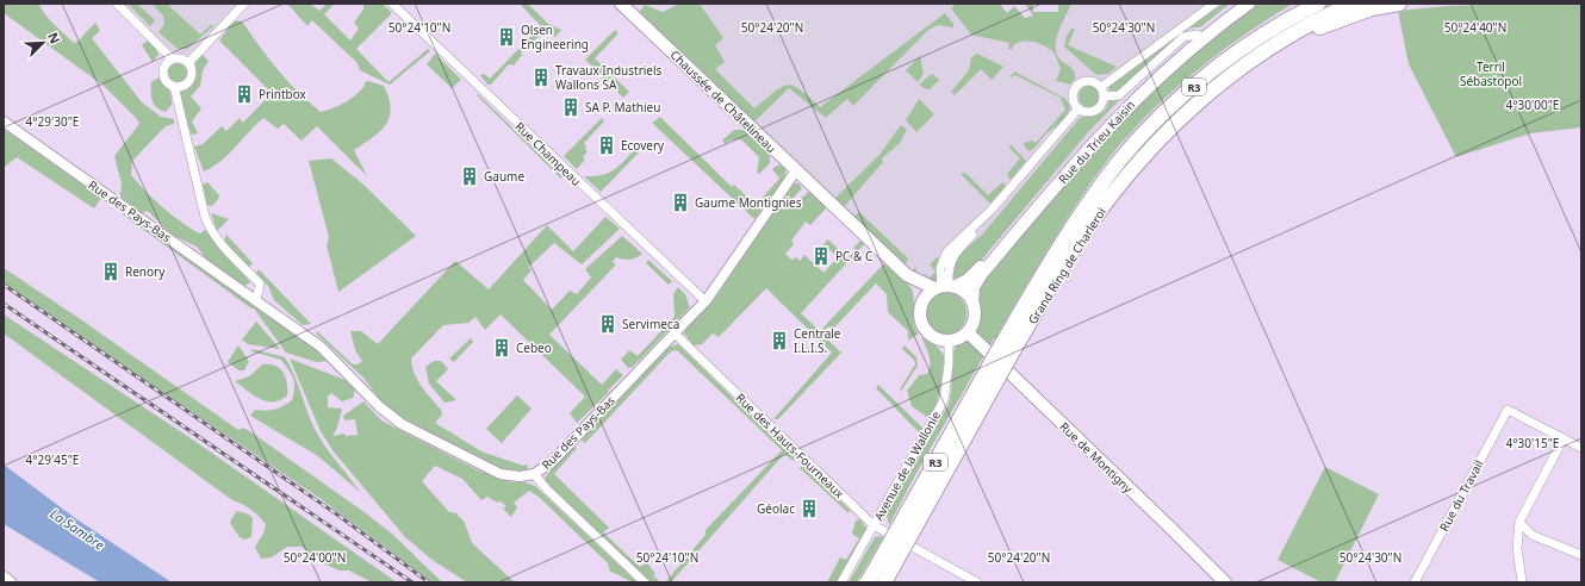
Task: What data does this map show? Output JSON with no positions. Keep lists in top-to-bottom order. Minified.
{"streets":{"highway":["R3","Grand Ring de Charleroi"],"main road":["Chaussée de Châtelineau","Rue du Trieu Kaisin","Rue de Montigny"],"street":["Rue Champeau","Rue des Pays-Bas","Rue des Hauts-Fourneaux","Avenue de la Wallonie","Rue du Travail"]},"crossings":[["Chaussée de Châtelineau","Rue des Pays-Bas"],["Rue du Trieu Kaisin","Rue de Montigny"],["Rue du Trieu Kaisin","Avenue de la Wallonie"],["Rue Champeau","Rue des Pays-Bas"],["Rue des Pays-Bas","Rue des Hauts-Fourneaux"],["Rue des Hauts-Fourneaux","Avenue de la Wallonie"],["Rue de Montigny","Avenue de la Wallonie"]],"water":["La Sambre"],"parks":["Terril Sébastopol"],"places":{"building":["Olsen Engineering","Travaux Industriels Wallons SA","Printbox","SA P. Mathieu","Ecovery","Gaume","Gaume Montignies","PC & C","Renory","Servimeca","Centrale I.L.I.S.","Cebeo","Géolac"]},"north":"top right","coordinates":["50°24'10\"N","50°24'20\"N","50°24'30\"N","50°24'40\"N","4°30'00\"E","4°29'30\"E","4°30'15\"E","4°29'45\"E","50°24'00\"N"]}
